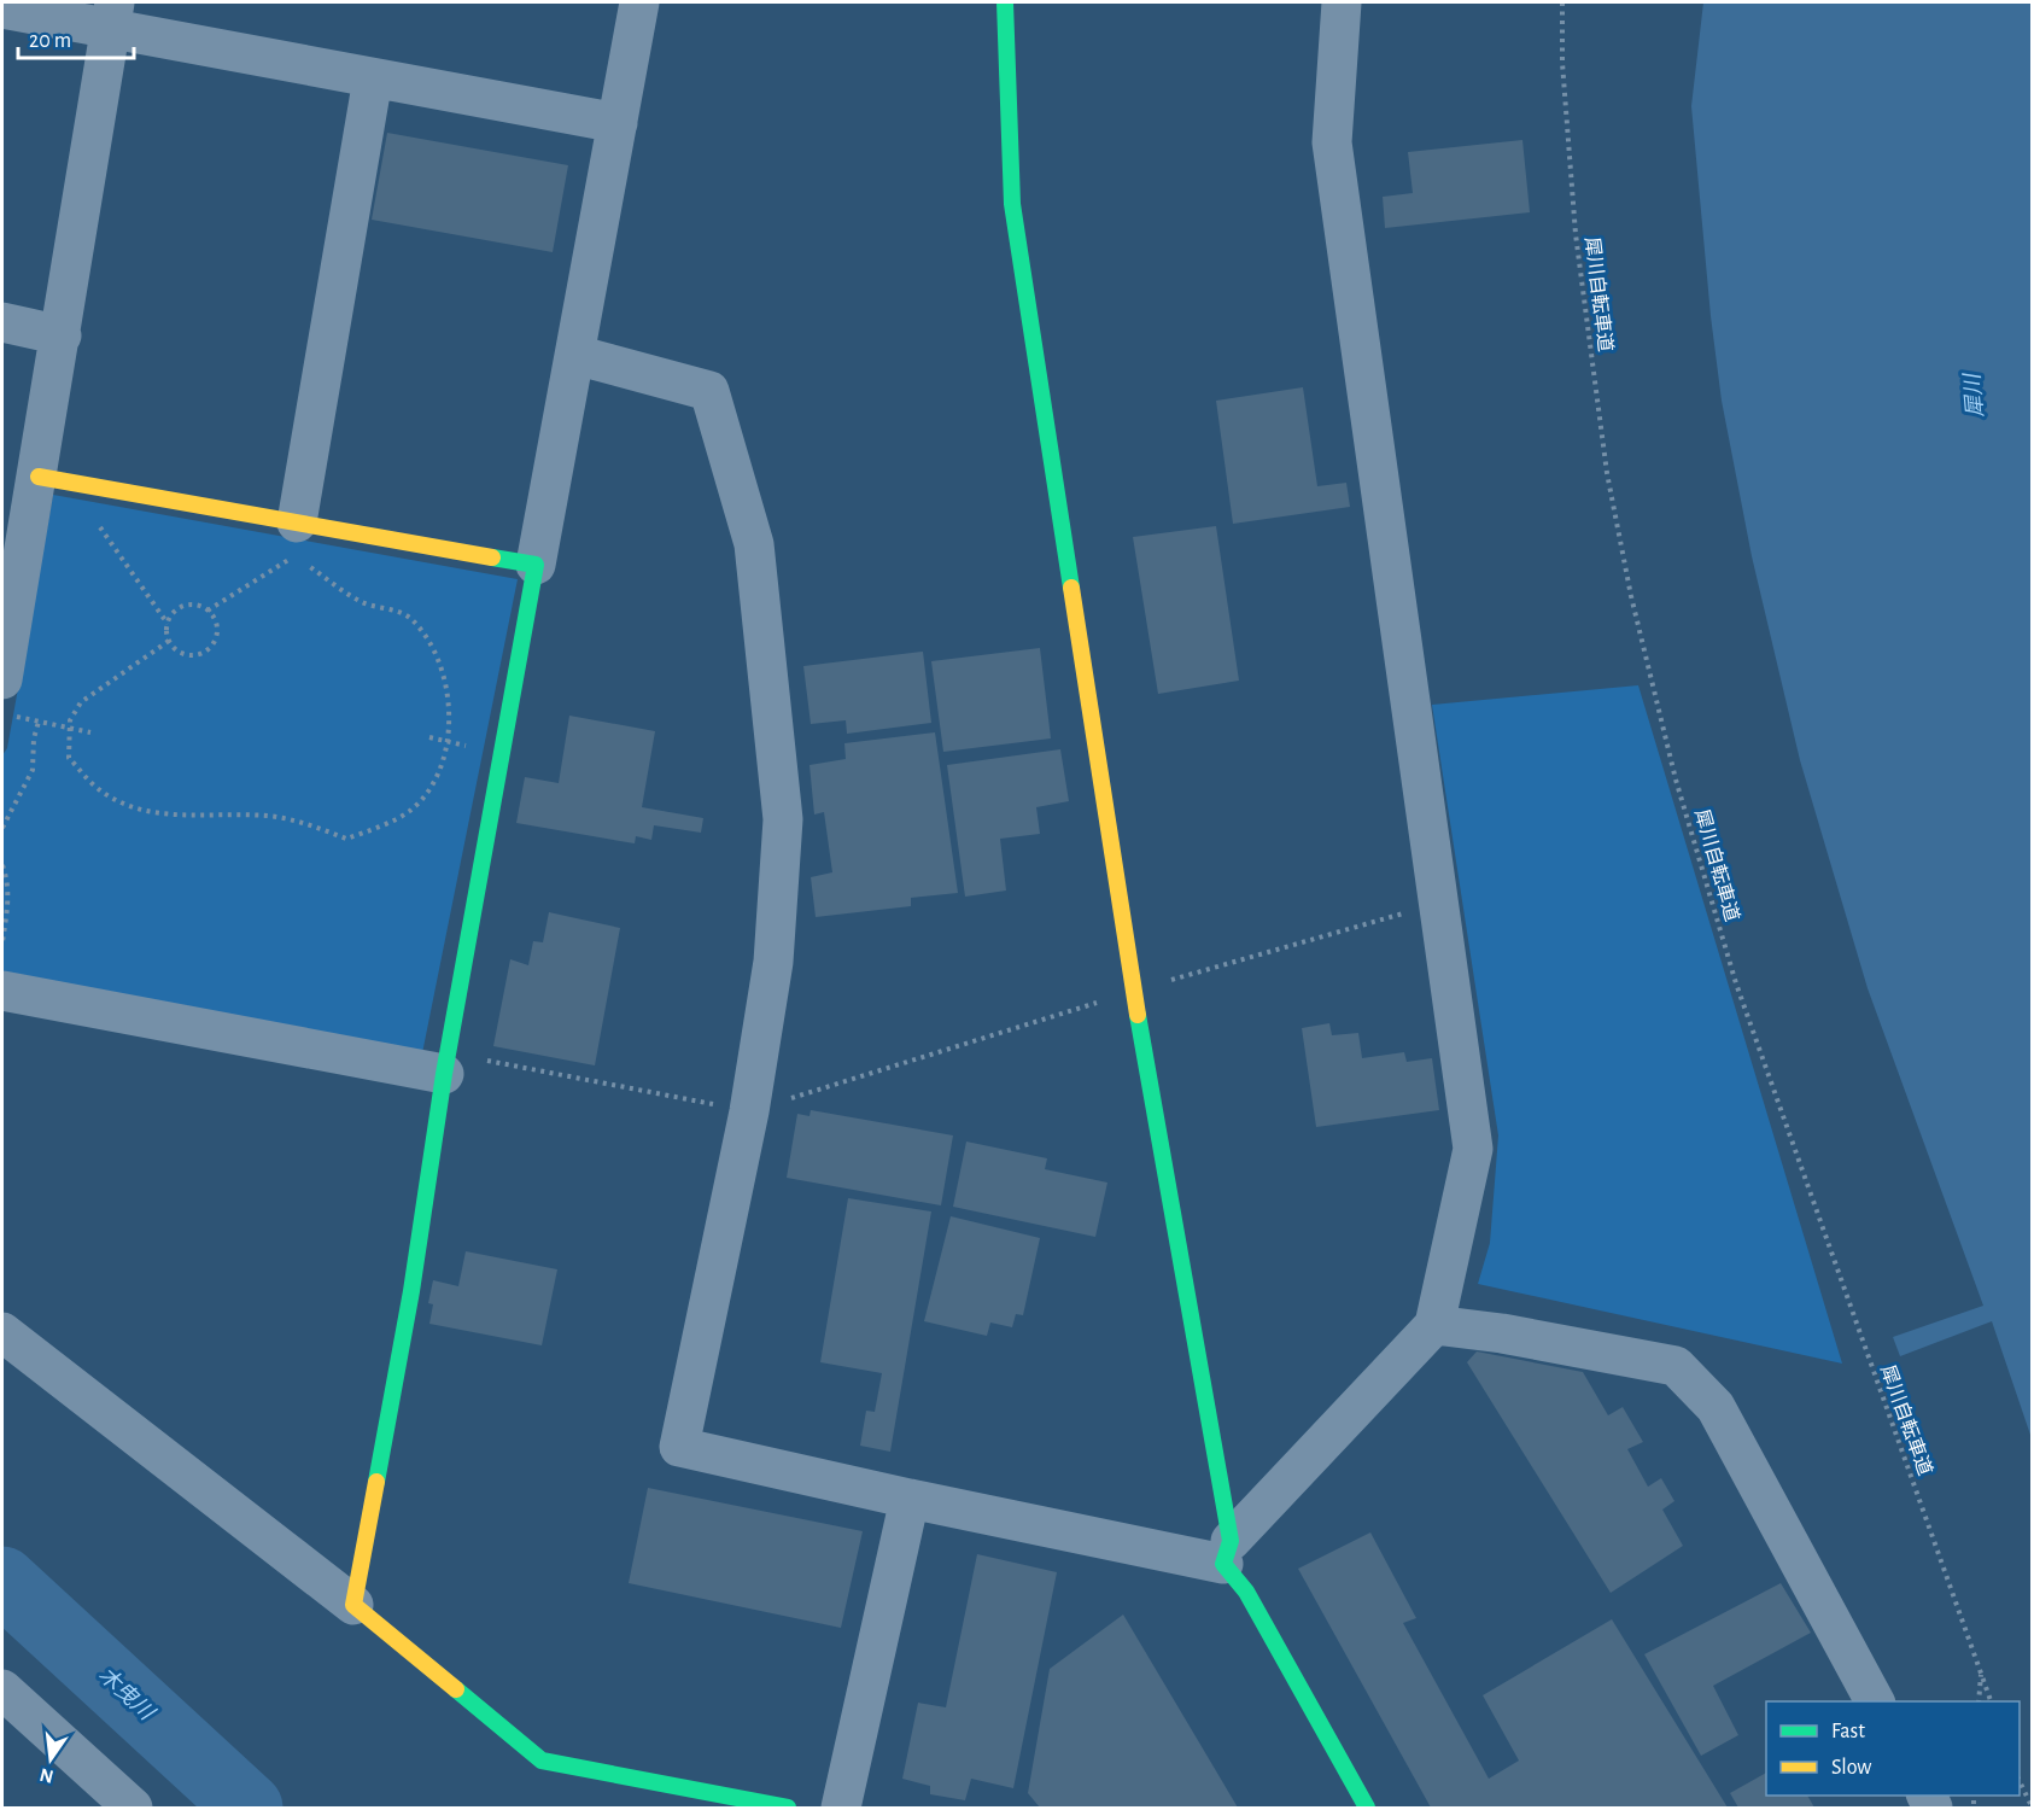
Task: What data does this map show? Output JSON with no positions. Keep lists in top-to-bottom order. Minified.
{"streets":{"path":["犀川自転車道"]},"water":["犀川","木曳川"],"legend":["Fast","Slow"],"scale_bar":"20 m","north":"bottom"}
